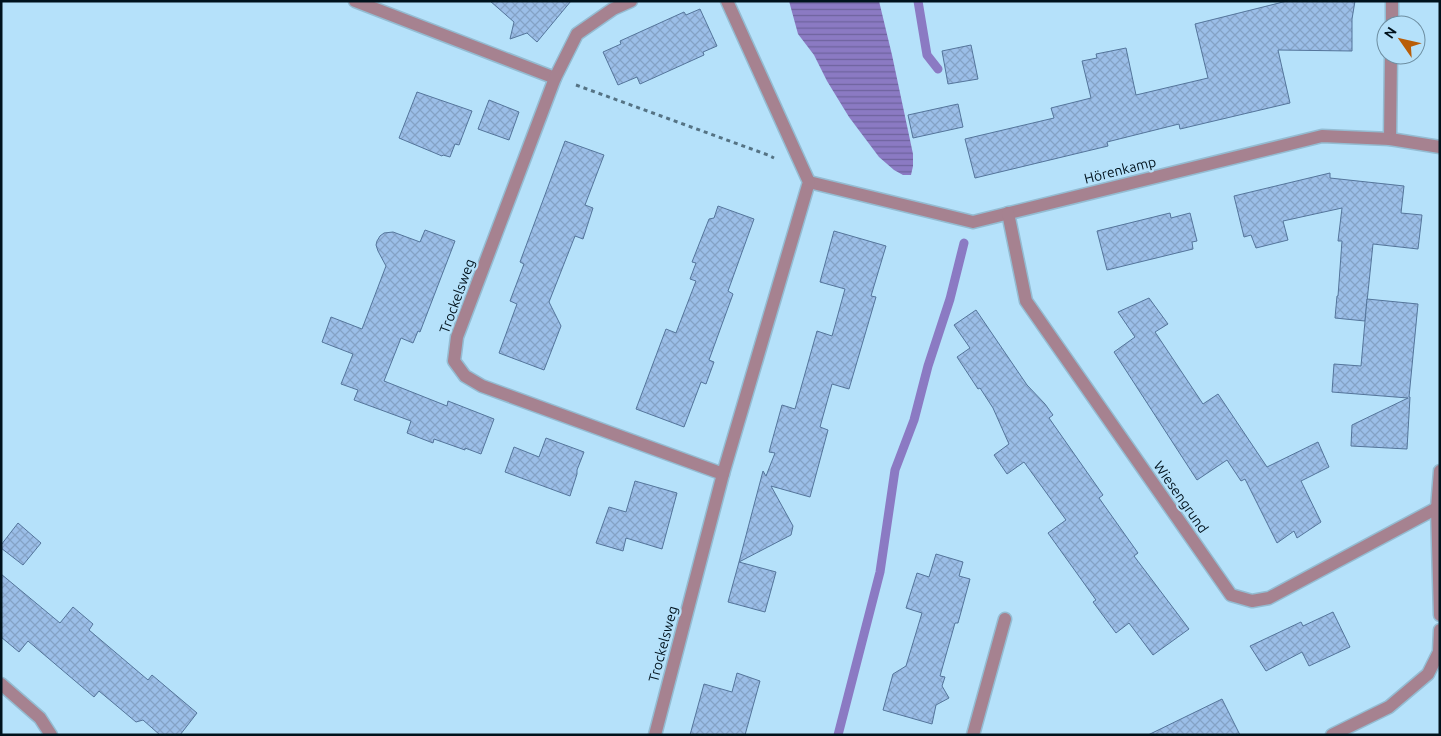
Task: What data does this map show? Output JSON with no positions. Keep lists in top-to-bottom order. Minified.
{"streets":{"street":["Hörenkamp","Trockelsweg","Wiesengrund"]},"crossings":[["Hörenkamp","Trockelsweg"],["Hörenkamp","Wiesengrund"]],"north":"top left"}
